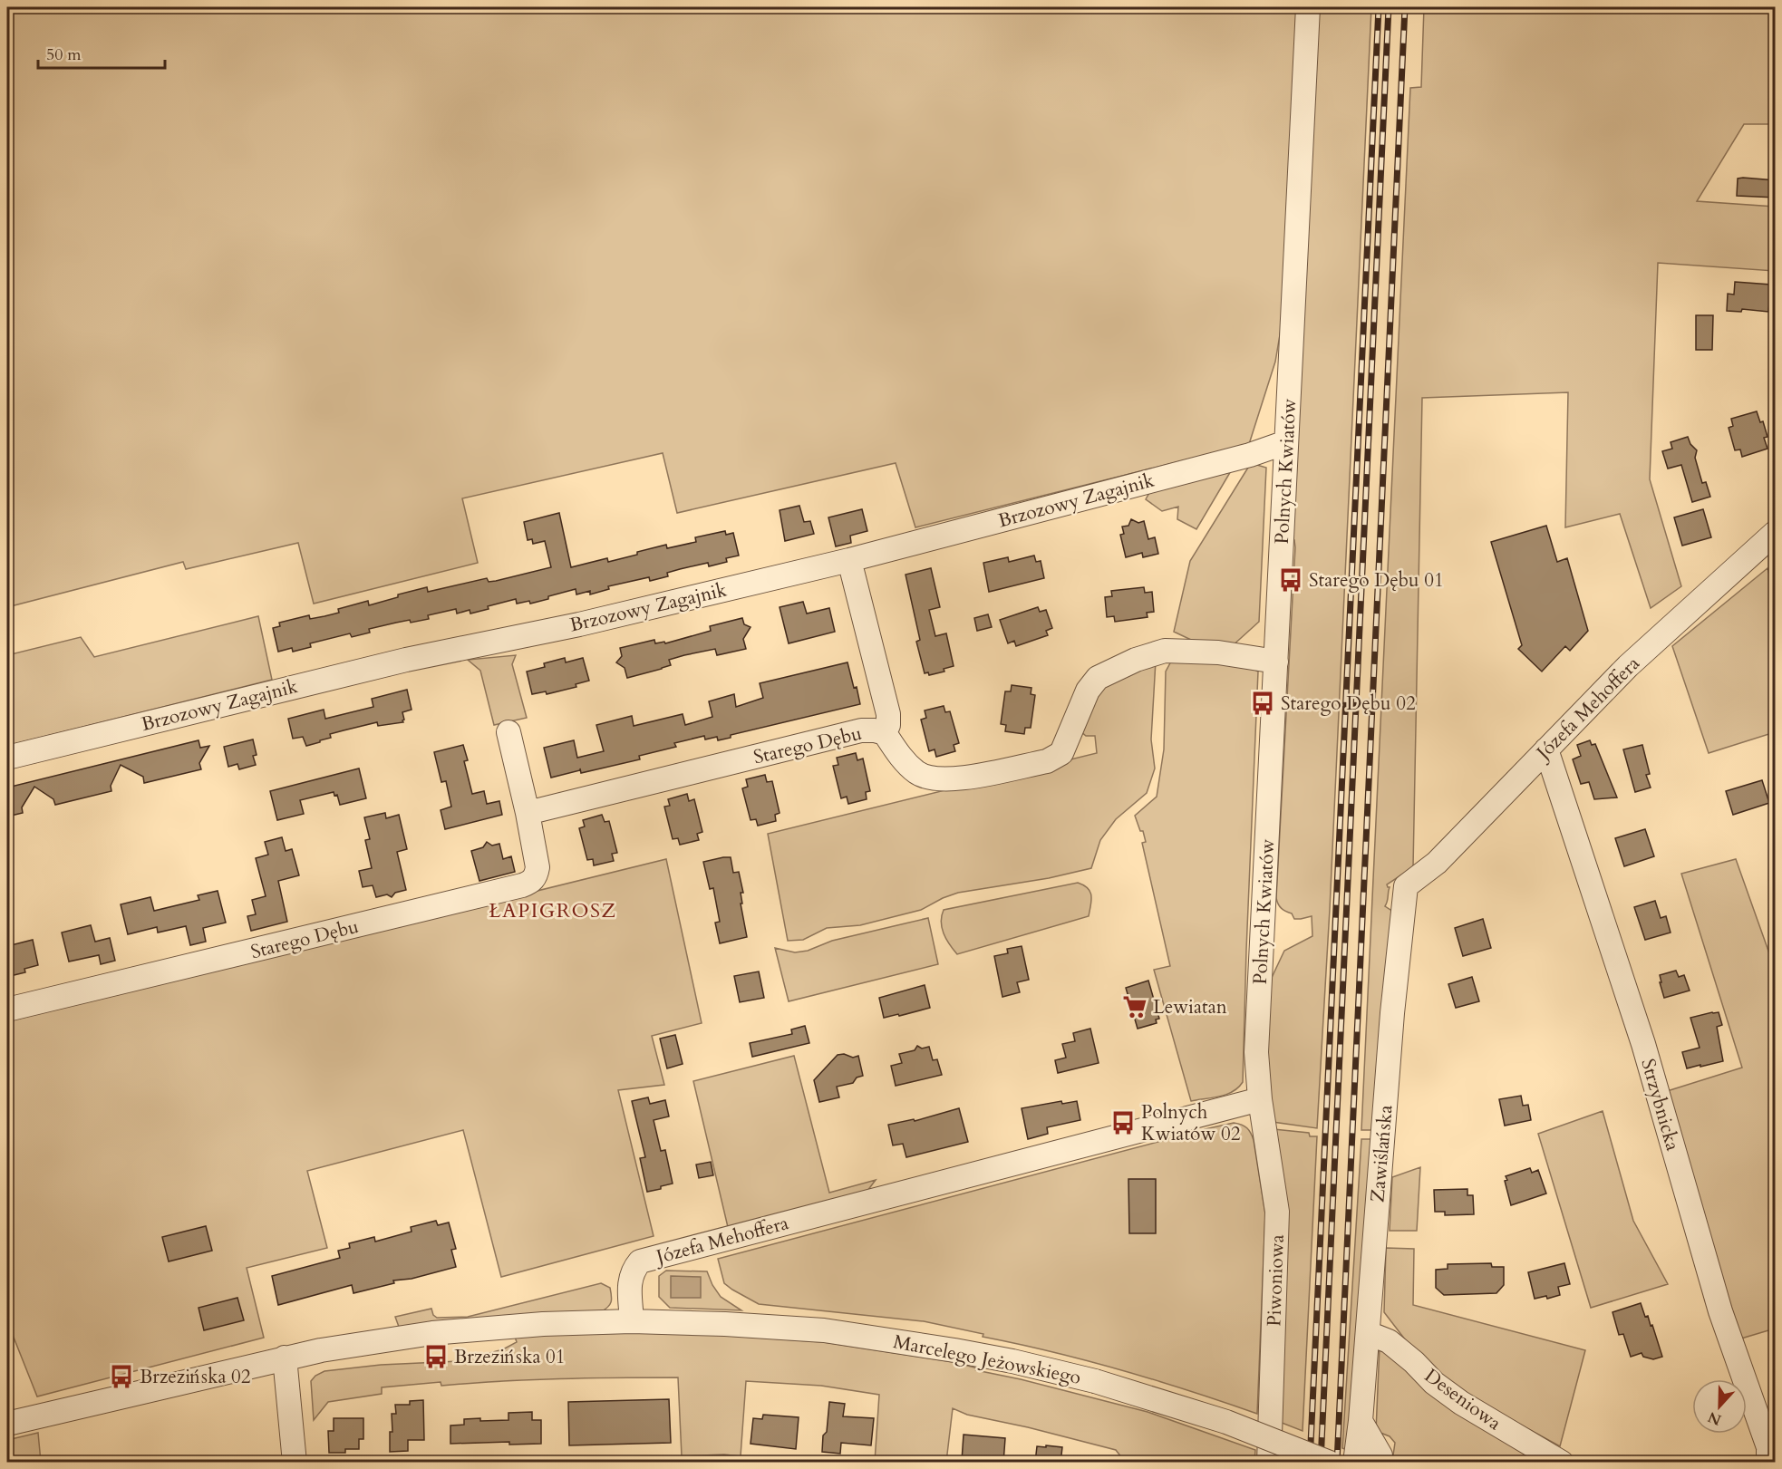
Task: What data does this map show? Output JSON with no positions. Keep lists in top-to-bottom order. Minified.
{"streets":{"street":["Polnych Kwiatów","Brzozowy Zagajnik","Józefa Mehoffera","Starego Dębu","Strzybnicka","Zawiślańska","Piwoniowa","Marcelego Jeżowskiego","Deseniowa"]},"crossings":[["Polnych Kwiatów","Brzozowy Zagajnik"],["Polnych Kwiatów","Józefa Mehoffera"],["Polnych Kwiatów","Starego Dębu"],["Polnych Kwiatów","Piwoniowa"],["Józefa Mehoffera","Strzybnicka"],["Józefa Mehoffera","Zawiślańska"],["Józefa Mehoffera","Piwoniowa"],["Józefa Mehoffera","Marcelego Jeżowskiego"],["Zawiślańska","Deseniowa"]],"districts":["ŁAPIGROSZ"],"places":{"bus stop":["Starego Dębu 01","Starego Dębu 02","Polnych Kwiatów 02","Brzezińska 01","Brzezińska 02"],"supermarket":["Lewiatan"]},"scale_bar":"50 m","north":"bottom"}
